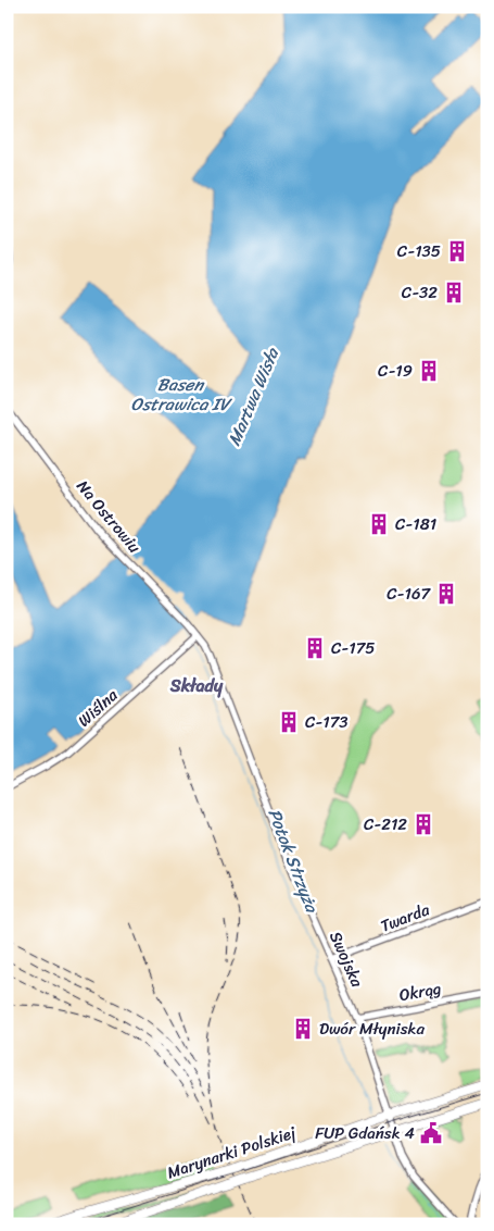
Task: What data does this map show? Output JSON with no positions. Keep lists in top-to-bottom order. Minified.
{"streets":{"main road":["Marynarki Polskiej"],"street":["Na Ostrowiu","Wiślna","Twarda","Swojska","Okrąg"]},"crossings":[["Na Ostrowiu","Wiślna"],["Na Ostrowiu","Swojska"],["Wiślna","Swojska"],["Twarda","Swojska"],["Swojska","Okrąg"],["Swojska","Marynarki Polskiej"]],"districts":["Składy"],"water":["Basen Ostrawica IV","Martwa Wisła","Potok Strzyża"],"places":{"building":["C-135","C-32","C-19","C-181","C-167","C-175","C-173","C-212","Dwór Młyniska"],"public building":["FUP Gdańsk 4"]}}
